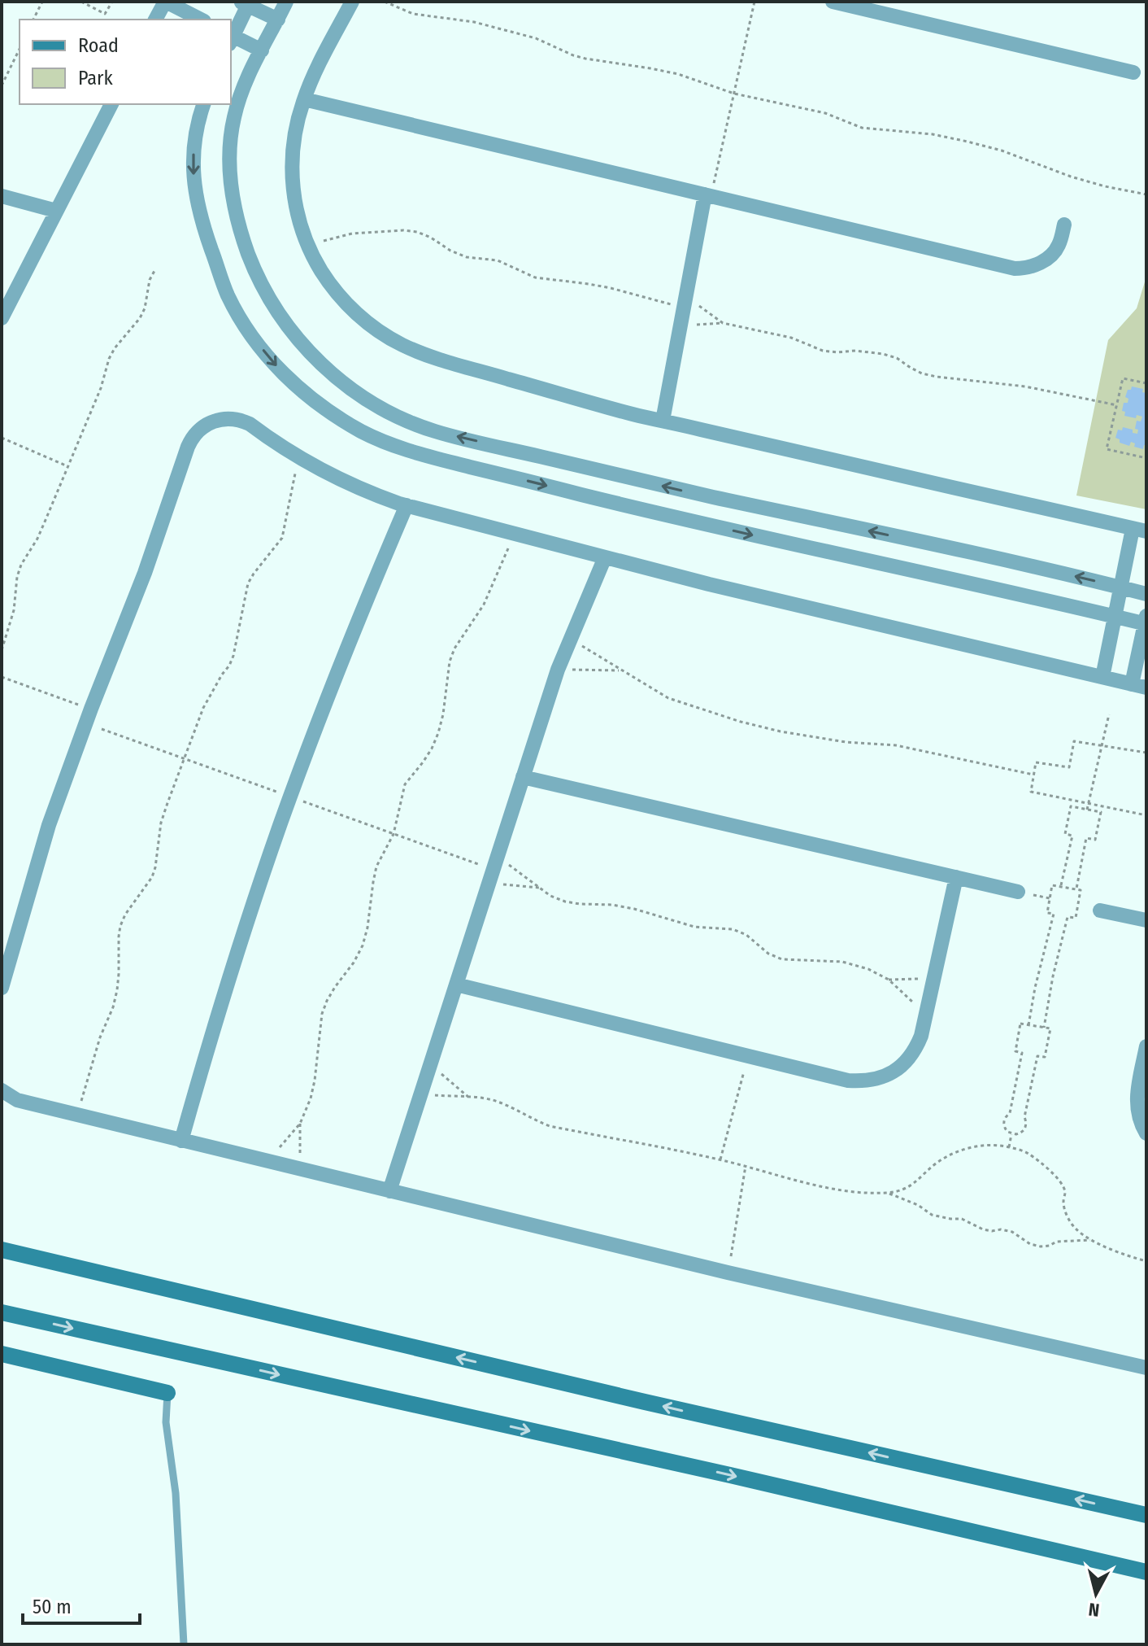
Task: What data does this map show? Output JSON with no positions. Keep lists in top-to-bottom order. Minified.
{"legend":["Road","Park"],"scale_bar":"50 m","north":"bottom"}
